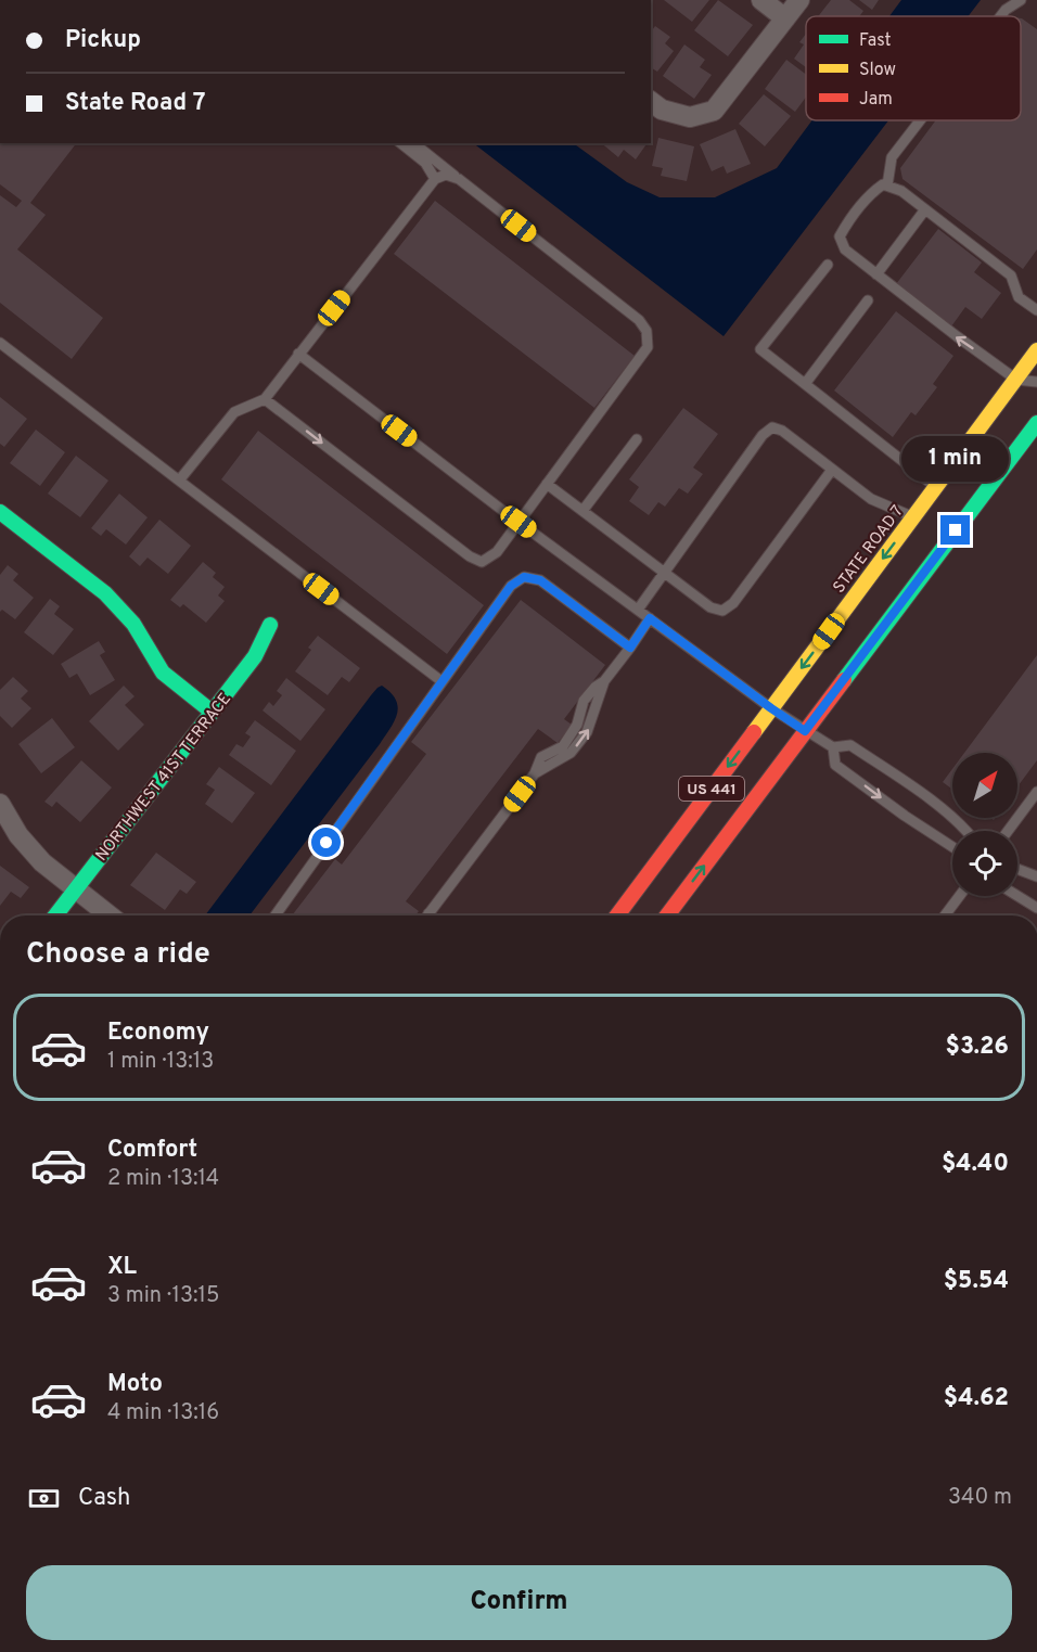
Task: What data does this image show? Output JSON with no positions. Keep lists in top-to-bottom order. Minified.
{"streets":{"main road":["STATE ROAD 7","NORTHWEST 41ST TERRACE","US 441"]},"legend":["Fast","Slow","Jam"],"north":"top right","page":{"banner":["Pickup","State Road 7"],"bubble":"1 min","heading":"Choose a ride","list":[{"name":"Economy","note":"1 min · 13:13","value":"$3.26"},{"name":"Comfort","note":"2 min · 13:14","value":"$4.40"},{"name":"XL","note":"3 min · 13:15","value":"$5.54"},{"name":"Moto","note":"4 min · 13:16","value":"$4.62"}],"pay":["Cash","340 m"],"buttons":"Confirm"}}
